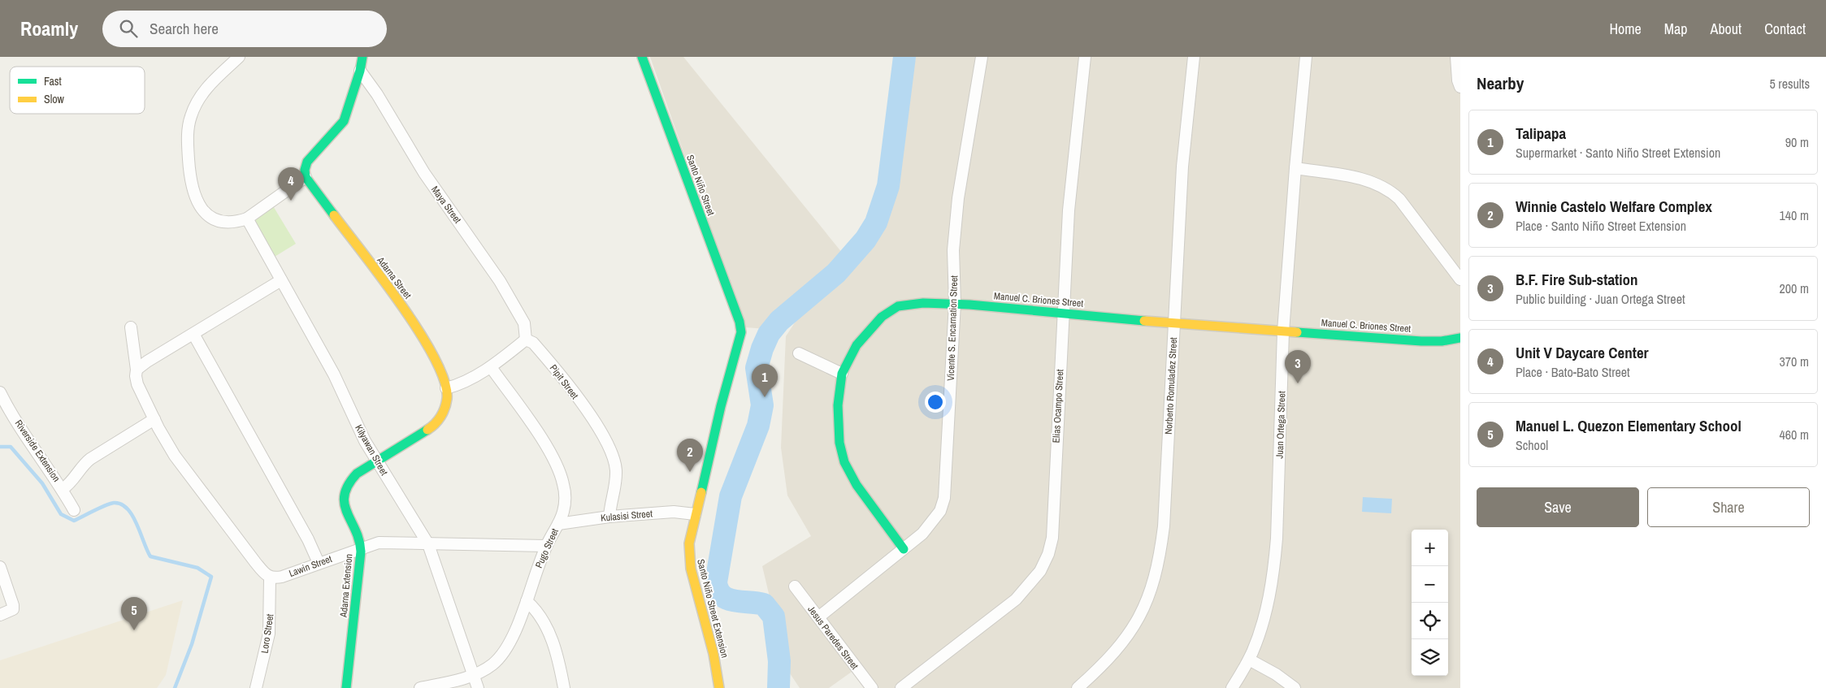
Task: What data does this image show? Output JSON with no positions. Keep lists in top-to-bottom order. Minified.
{"streets":{"street":["Santo Niño Street","Maya Street","Adarna Street","Manuel C. Briones Street","Vicente S. Encarnation Street","Pipit Street","Norberto Romuladez Street","Elias Ocampo Street","Juan Ortega Street","Kilyawan Street","Riverside Extension","Kulasisi Street","Pugo Street","Lawin Street","Adarna Extension","Santo Niño Street Extension","Loro Street","Jesus Paredes Street"]},"crossings":[["Santo Niño Street","Santo Niño Street Extension"],["Maya Street","Pipit Street"],["Adarna Street","Kilyawan Street"],["Adarna Street","Adarna Extension"],["Manuel C. Briones Street","Vicente S. Encarnation Street"],["Manuel C. Briones Street","Norberto Romuladez Street"],["Manuel C. Briones Street","Elias Ocampo Street"],["Manuel C. Briones Street","Juan Ortega Street"],["Vicente S. Encarnation Street","Jesus Paredes Street"],["Pipit Street","Kulasisi Street"],["Kilyawan Street","Pugo Street"],["Kilyawan Street","Lawin Street"],["Kulasisi Street","Pugo Street"],["Kulasisi Street","Santo Niño Street Extension"],["Pugo Street","Lawin Street"],["Lawin Street","Adarna Extension"],["Lawin Street","Loro Street"]],"legend":["Fast","Slow"],"page":{"header":"Roamly","search":"Search here","nav":["Home","Map","About","Contact"],"heading":["Nearby","5 results"],"list":[{"mark":"1","name":"Talipapa","note":"Supermarket · Santo Niño Street Extension","value":"90 m"},{"mark":"2","name":"Winnie Castelo Welfare Complex","note":"Place · Santo Niño Street Extension","value":"140 m"},{"mark":"3","name":"B.F. Fire Sub-station","note":"Public building · Juan Ortega Street","value":"200 m"},{"mark":"4","name":"Unit V Daycare Center","note":"Place · Bato-Bato Street","value":"370 m"},{"mark":"5","name":"Manuel L. Quezon Elementary School","note":"School","value":"460 m"}],"pins":["4","3","1","2","5"],"buttons":["Save","Share"],"map_buttons":["+","−"]}}
